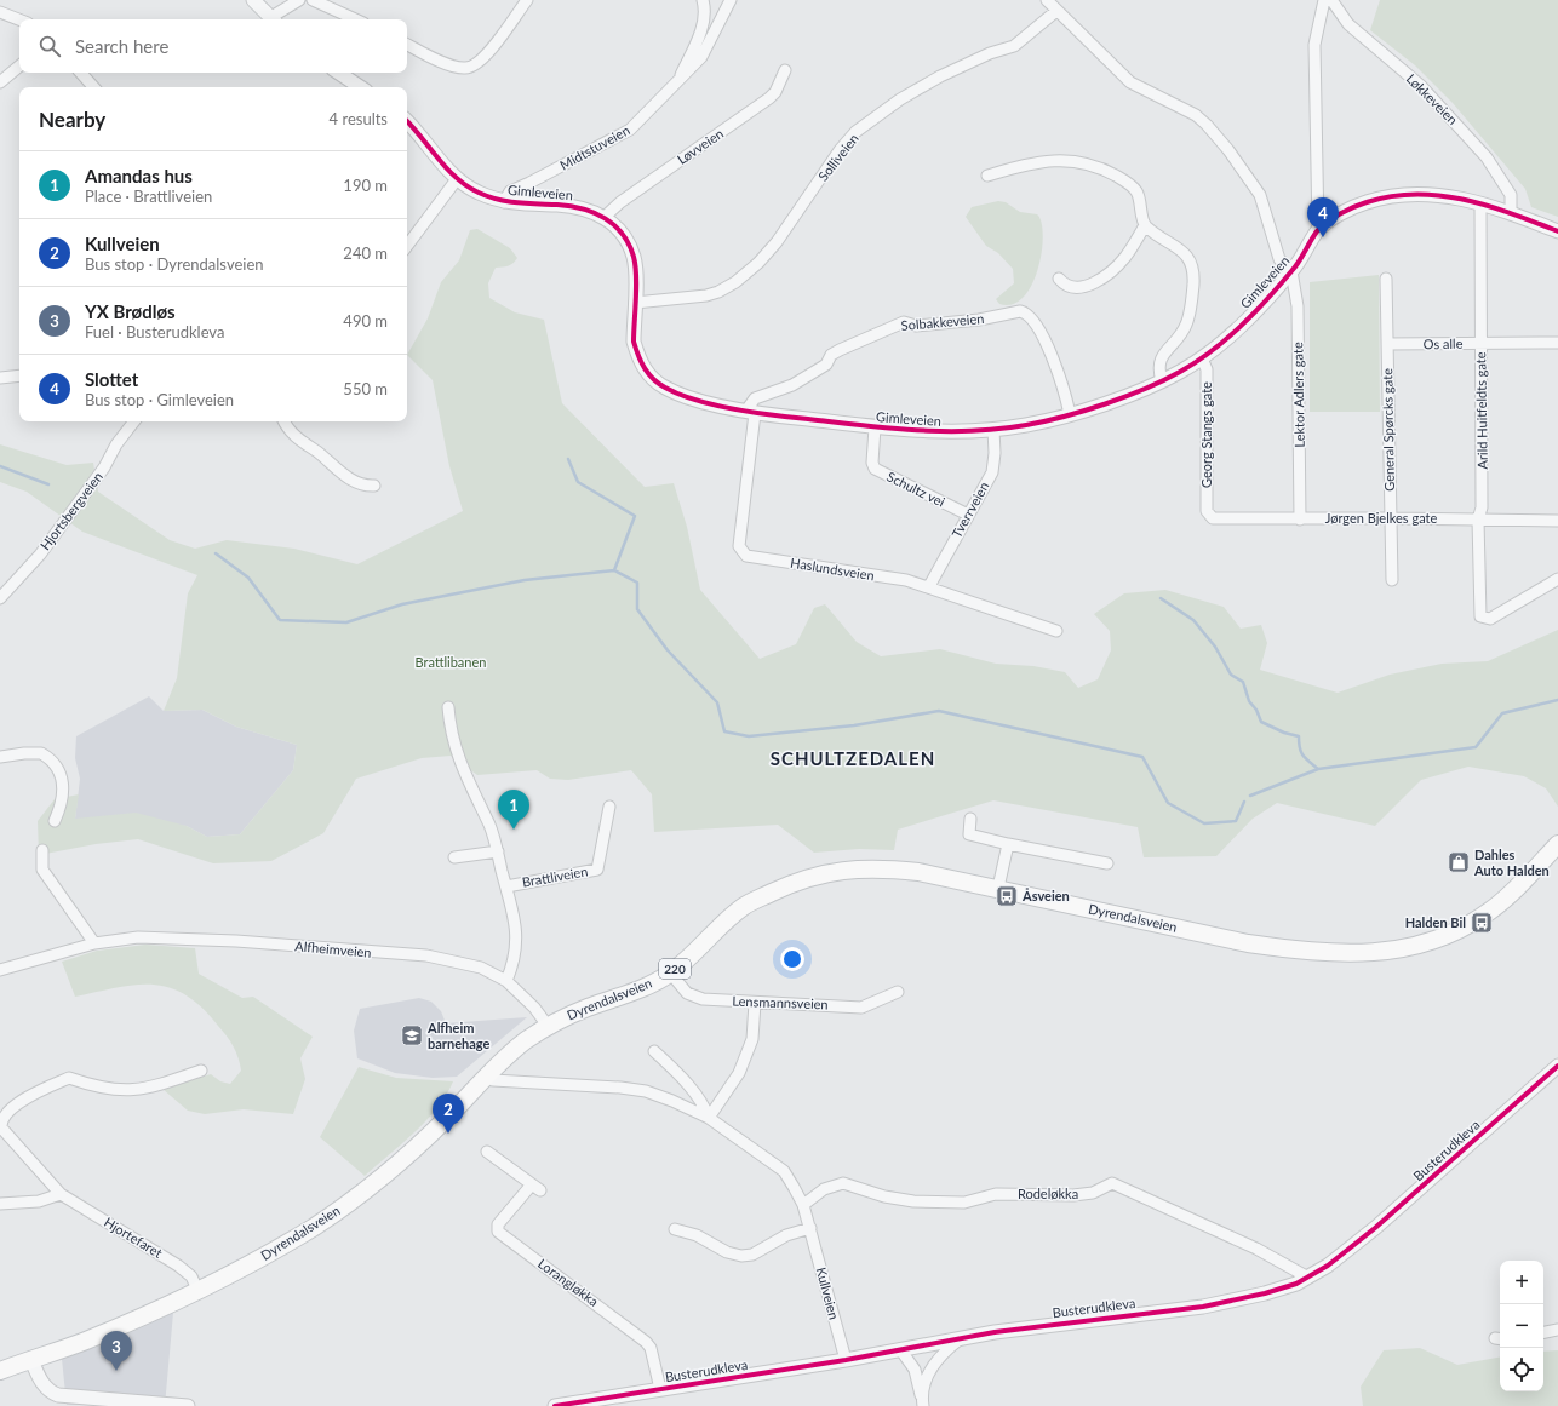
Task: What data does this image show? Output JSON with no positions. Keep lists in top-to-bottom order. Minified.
{"streets":{"main road":["Dyrendalsveien","220"],"street":["Løkkeveien","Løvveien","Midtstuveien","Solliveien","Gimleveien","Solbakkeveien","Os alle","Lektor Adlers gate","Arild Huitfeldts gate","General Spørcks gate","Georg Stangs gate","Schultz vei","Tverrveien","Hjortsbergveien","Jørgen Bjelkes gate","Haslundsveien","Brattliveien","Alfheimveien","Lensmannsveien","Busterudkleva","Rodeløkka","Hjortefaret","Lorangløkka","Kullveien"]},"crossings":[["Løkkeveien","Gimleveien"],["Løvveien","Gimleveien"],["Midtstuveien","Gimleveien"],["Solliveien","Gimleveien"],["Gimleveien","Solbakkeveien"],["Gimleveien","Lektor Adlers gate"],["Gimleveien","Arild Huitfeldts gate"],["Gimleveien","Georg Stangs gate"],["Gimleveien","Schultz vei"],["Gimleveien","Tverrveien"],["Gimleveien","Haslundsveien"],["Solbakkeveien","Haslundsveien"],["Os alle","Arild Huitfeldts gate"],["Os alle","General Spørcks gate"],["Lektor Adlers gate","Jørgen Bjelkes gate"],["Arild Huitfeldts gate","Jørgen Bjelkes gate"],["General Spørcks gate","Jørgen Bjelkes gate"],["Georg Stangs gate","Jørgen Bjelkes gate"],["Schultz vei","Tverrveien"],["Tverrveien","Haslundsveien"],["Brattliveien","Alfheimveien"],["Dyrendalsveien","Alfheimveien"],["Dyrendalsveien","Lensmannsveien"],["Dyrendalsveien","Hjortefaret"],["Dyrendalsveien","Kullveien"],["Busterudkleva","Rodeløkka"],["Busterudkleva","Lorangløkka"],["Busterudkleva","Kullveien"],["Rodeløkka","Kullveien"]],"districts":["SCHULTZEDALEN"],"parks":["Brattlibanen"],"places":{"shop":["Dahles Auto Halden"],"bus stop":["Åsveien","Halden Bil"],"school or university":["Alfheim barnehage"]},"page":{"search":"Search here","heading":["Nearby","4 results"],"list":[{"mark":"1","name":"Amandas hus","note":"Place · Brattliveien","value":"190 m"},{"mark":"2","name":"Kullveien","note":"Bus stop · Dyrendalsveien","value":"240 m"},{"mark":"3","name":"YX Brødløs","note":"Fuel · Busterudkleva","value":"490 m"},{"mark":"4","name":"Slottet","note":"Bus stop · Gimleveien","value":"550 m"}],"pins":["4","1","2","3"],"map_buttons":["+","−"]}}
